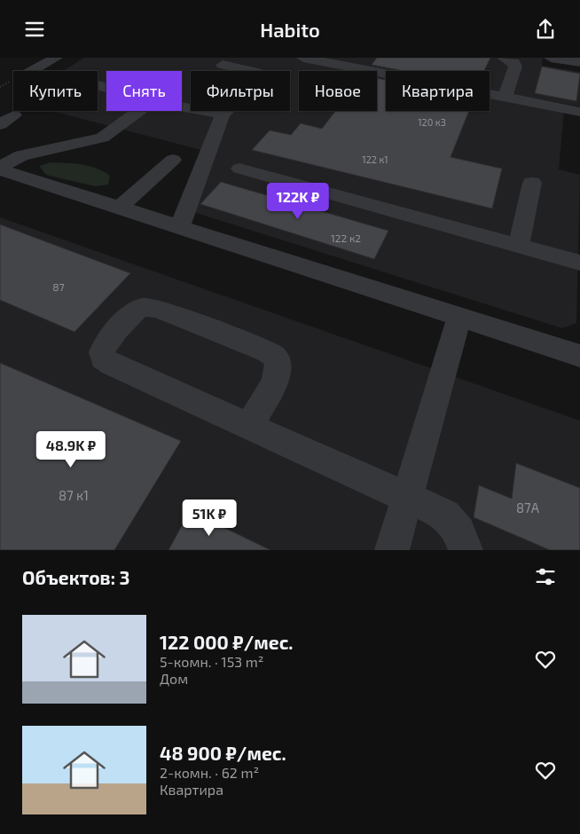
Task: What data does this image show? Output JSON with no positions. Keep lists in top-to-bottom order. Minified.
{"house_numbers":["120 к3","122 к1","122 к2","87","87 к1","87А"],"page":{"header":"Habito","chip":["Купить","Снять","Фильтры","Новое","Квартира"],"price":["122K ₽","48.9K ₽","51K ₽"],"heading":"Объектов: 3","list":[{"name":"122 000 ₽/мес.","note":"5-комн. · 153 m² · Дом"},{"name":"48 900 ₽/мес.","note":"2-комн. · 62 m² · Квартира"}]}}
